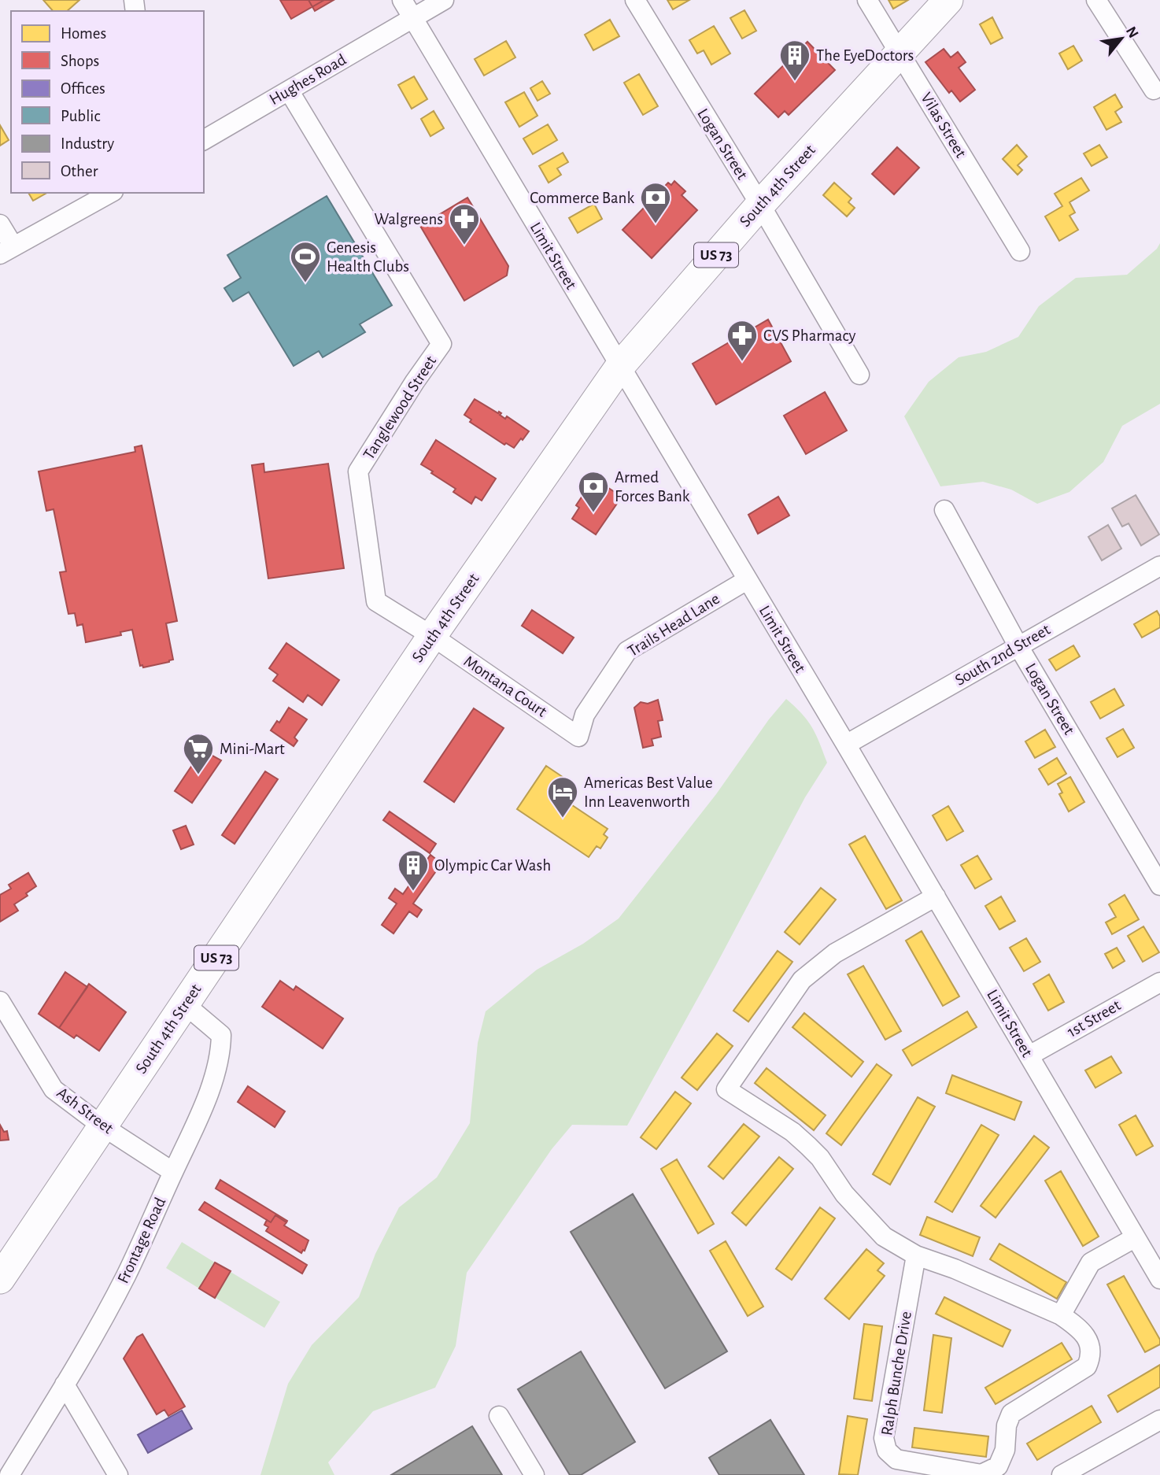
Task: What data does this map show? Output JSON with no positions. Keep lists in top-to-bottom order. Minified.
{"streets":{"highway":["South 4th Street","US 73"],"street":["Hughes Road","Vilas Street","Logan Street","Limit Street","Tanglewood Street","Trails Head Lane","South 2nd Street","Montana Court","1st Street","Ash Street","Frontage Road","Ralph Bunche Drive"]},"crossings":[["Hughes Road","Limit Street"],["Hughes Road","Tanglewood Street"],["Vilas Street","South 4th Street"],["Logan Street","South 4th Street"],["Logan Street","South 2nd Street"],["South 4th Street","Limit Street"],["South 4th Street","Tanglewood Street"],["South 4th Street","Montana Court"],["South 4th Street","Ash Street"],["South 4th Street","Frontage Road"],["Limit Street","Trails Head Lane"],["Limit Street","South 2nd Street"],["Limit Street","1st Street"],["Tanglewood Street","Montana Court"],["Trails Head Lane","Montana Court"],["Ash Street","Frontage Road"]],"places":{"building":["The EyeDoctors","Olympic Car Wash"],"bank":["Commerce Bank","Armed Forces Bank"],"pharmacy":["Walgreens","CVS Pharmacy"],"sports":["Genesis Health Clubs"],"supermarket":["Mini-Mart"],"hotel":["Americas Best Value Inn Leavenworth"]},"legend":["Homes","Shops","Offices","Public","Industry","Other"],"north":"top right"}
